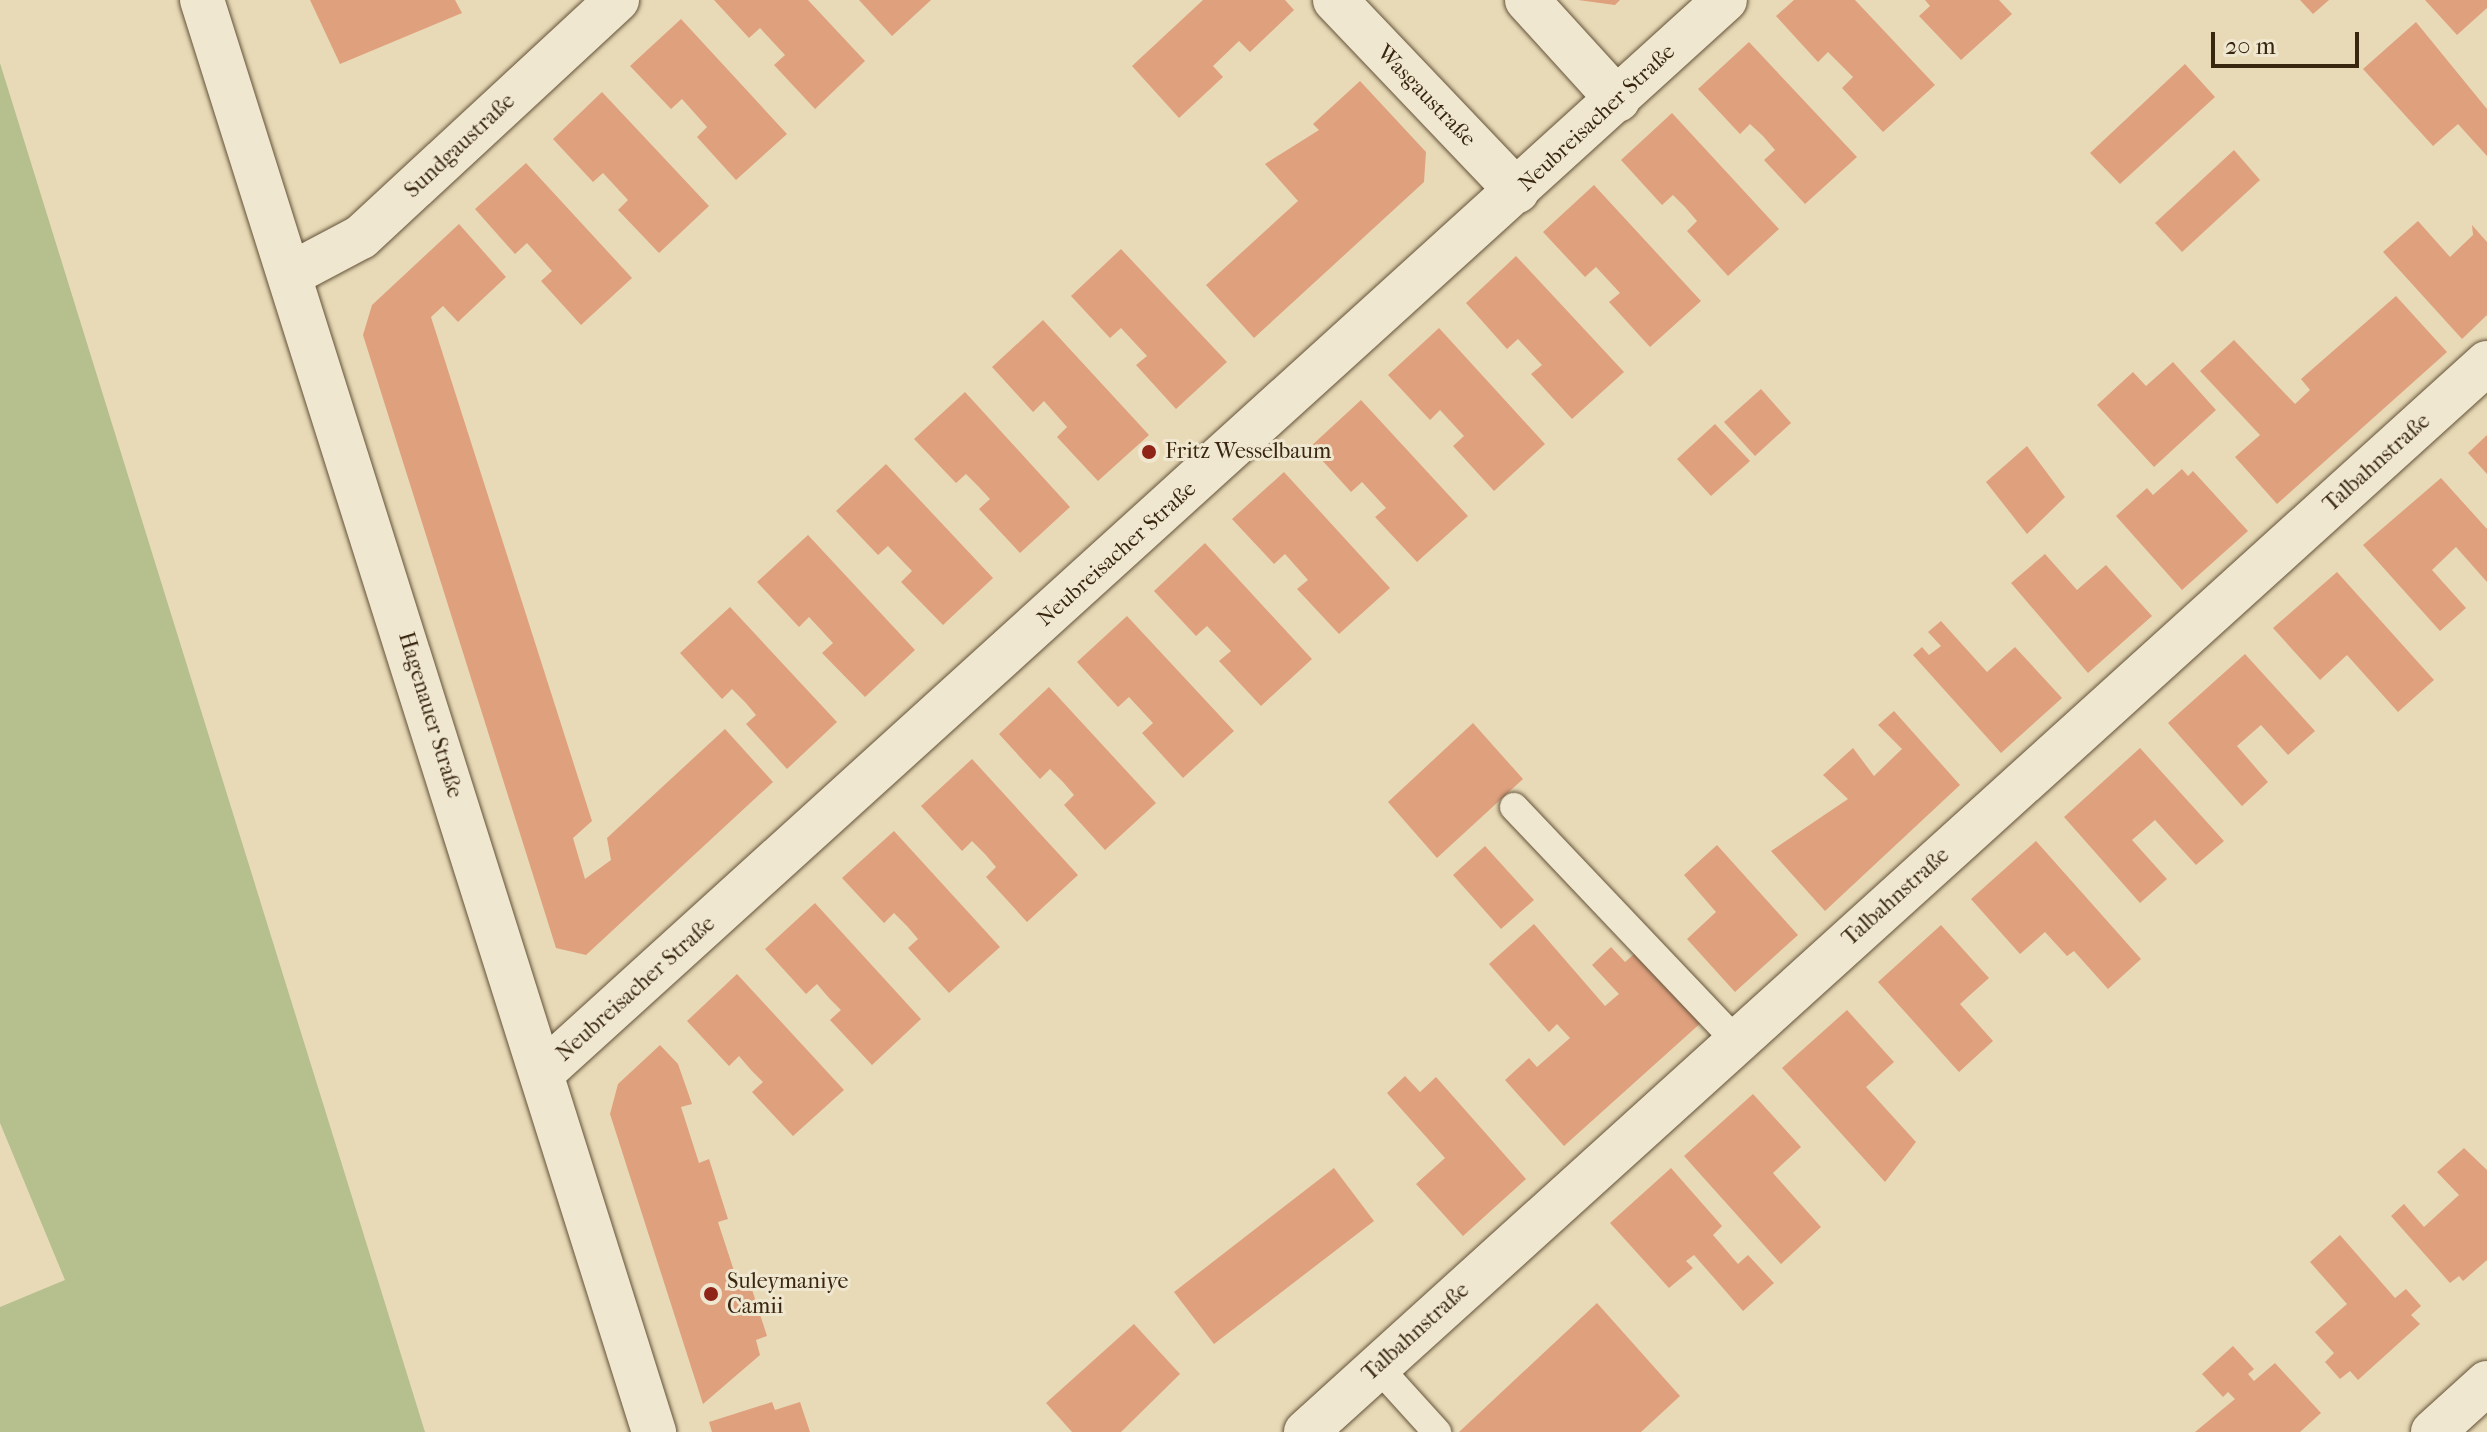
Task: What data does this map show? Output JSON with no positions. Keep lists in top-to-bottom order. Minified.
{"streets":{"street":["Wasgaustraße","Neubreisacher Straße","Sundgaustraße","Talbahnstraße","Hagenauer Straße"]},"crossings":[["Wasgaustraße","Neubreisacher Straße"],["Neubreisacher Straße","Hagenauer Straße"],["Sundgaustraße","Hagenauer Straße"]],"places":["Fritz Wesselbaum","Suleymaniye Camii"],"scale_bar":"20 m"}
